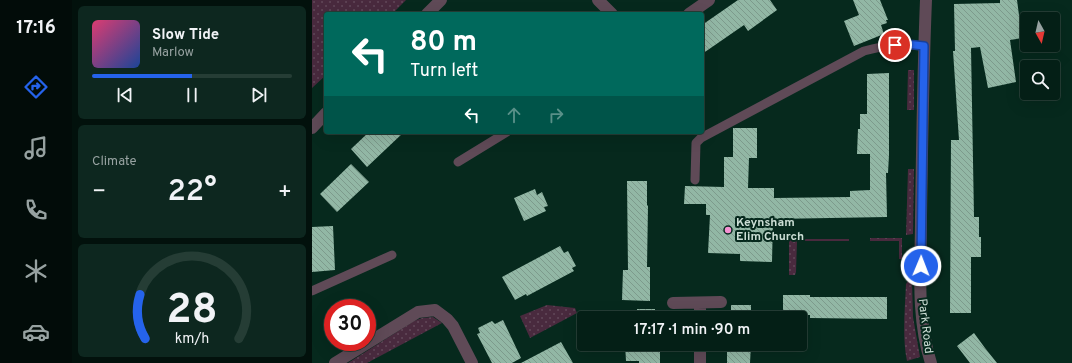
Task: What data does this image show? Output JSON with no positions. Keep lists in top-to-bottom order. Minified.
{"streets":{"street":["Park Road"]},"places":["Keynsham Elim Church"],"north":"bottom","page":{"tabs":"17:16","turn":["80 m","Turn left"],"song":["Slow Tide","Marlow"],"tile":"Climate","heat":["−","22°","+"],"limit":"30","trip":"17:17 · 1 min · 90 m","gauge":["28","km/h"]}}
